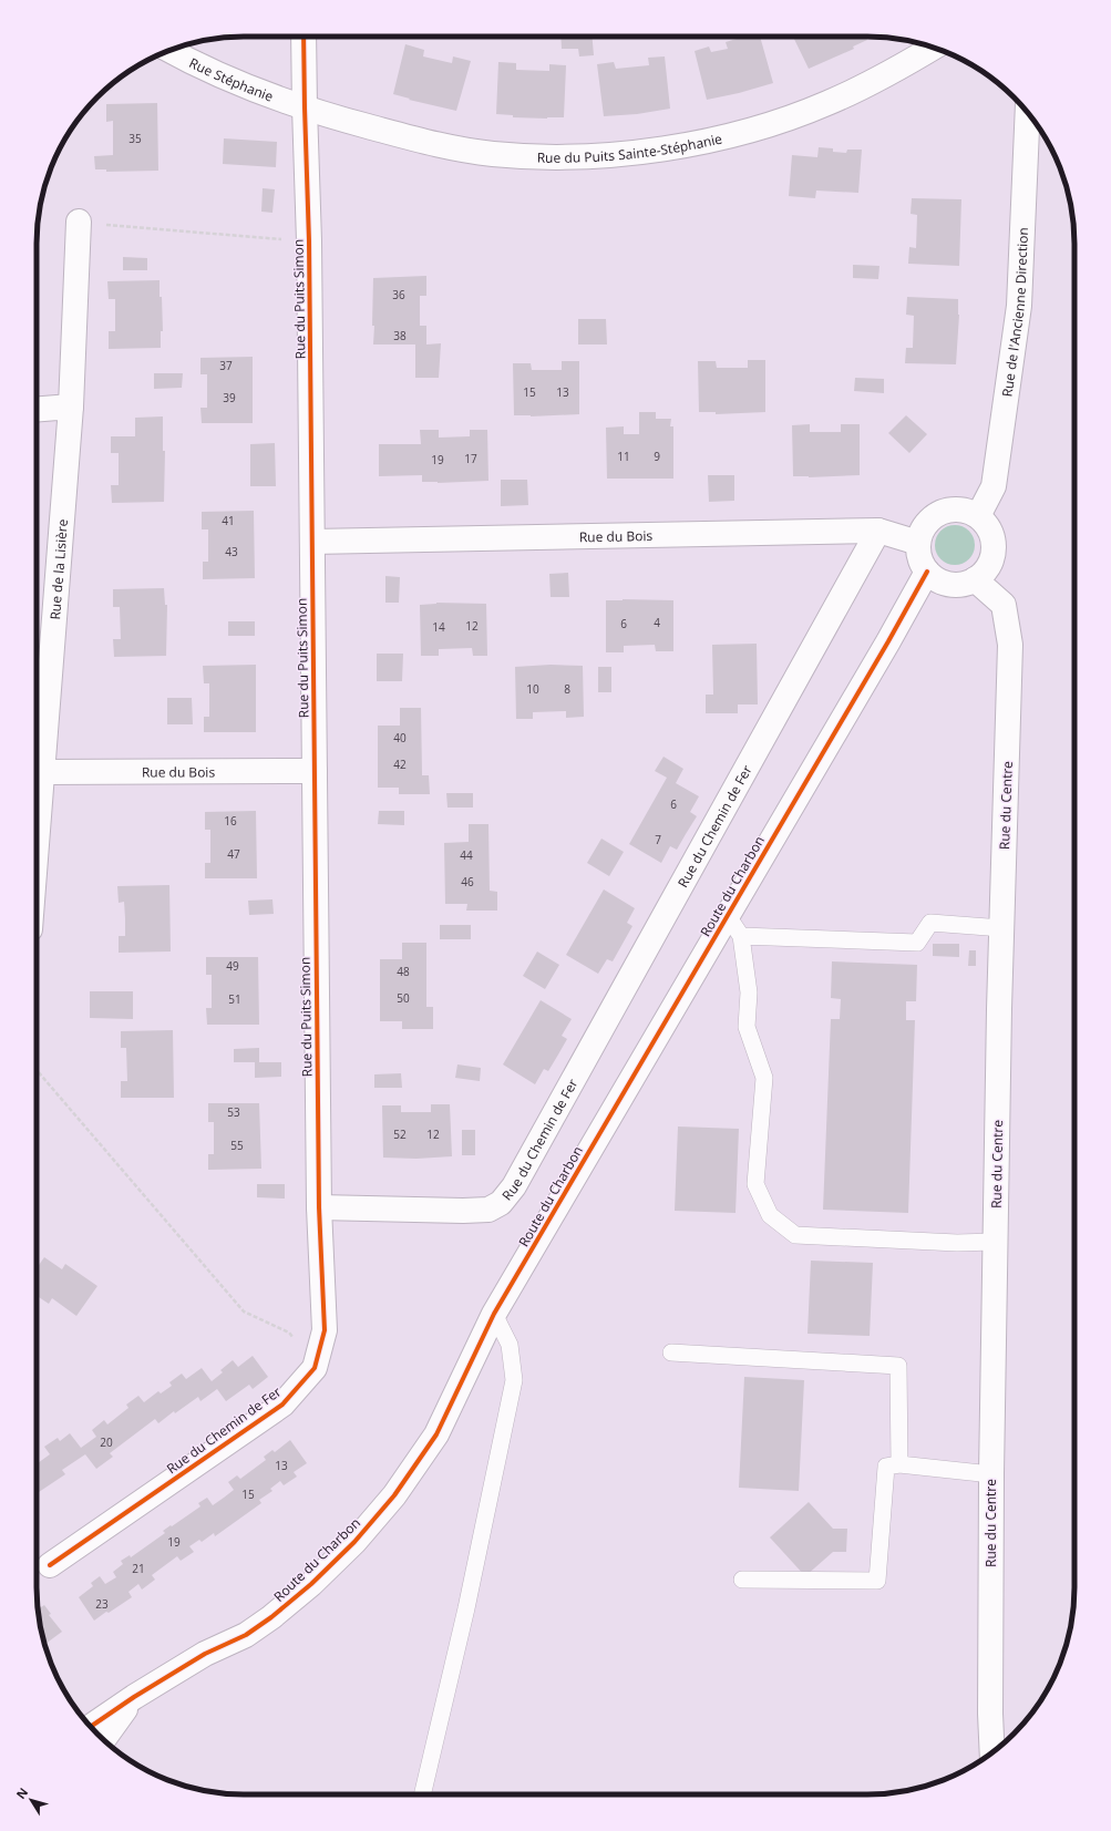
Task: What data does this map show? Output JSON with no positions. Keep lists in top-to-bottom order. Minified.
{"streets":{"street":["Rue Stéphanie","Rue du Puits Sainte-Stéphanie","Rue du Puits Simon","Rue de l'Ancienne Direction","Rue du Bois","Rue de la Lisière","Rue du Centre","Rue du Chemin de Fer","Route du Charbon"]},"crossings":[["Rue Stéphanie","Rue du Puits Sainte-Stéphanie"],["Rue Stéphanie","Rue du Puits Simon"],["Rue du Puits Sainte-Stéphanie","Rue du Puits Simon"],["Rue du Puits Simon","Rue du Bois"],["Rue du Puits Simon","Rue du Chemin de Fer"],["Rue de l'Ancienne Direction","Rue du Bois"],["Rue de l'Ancienne Direction","Rue du Centre"],["Rue de l'Ancienne Direction","Route du Charbon"],["Rue du Bois","Rue du Centre"],["Rue du Bois","Rue du Chemin de Fer"],["Rue du Bois","Route du Charbon"],["Rue du Centre","Route du Charbon"]],"house_numbers":["35","36","38","37","15","13","39","11","9","17","19","41","43","4","6","12","14","10","8","40","42","6","16","7","47","44","46","49","48","50","51","53","52","12","55","20","13","15","19","21","23"],"north":"top left"}
